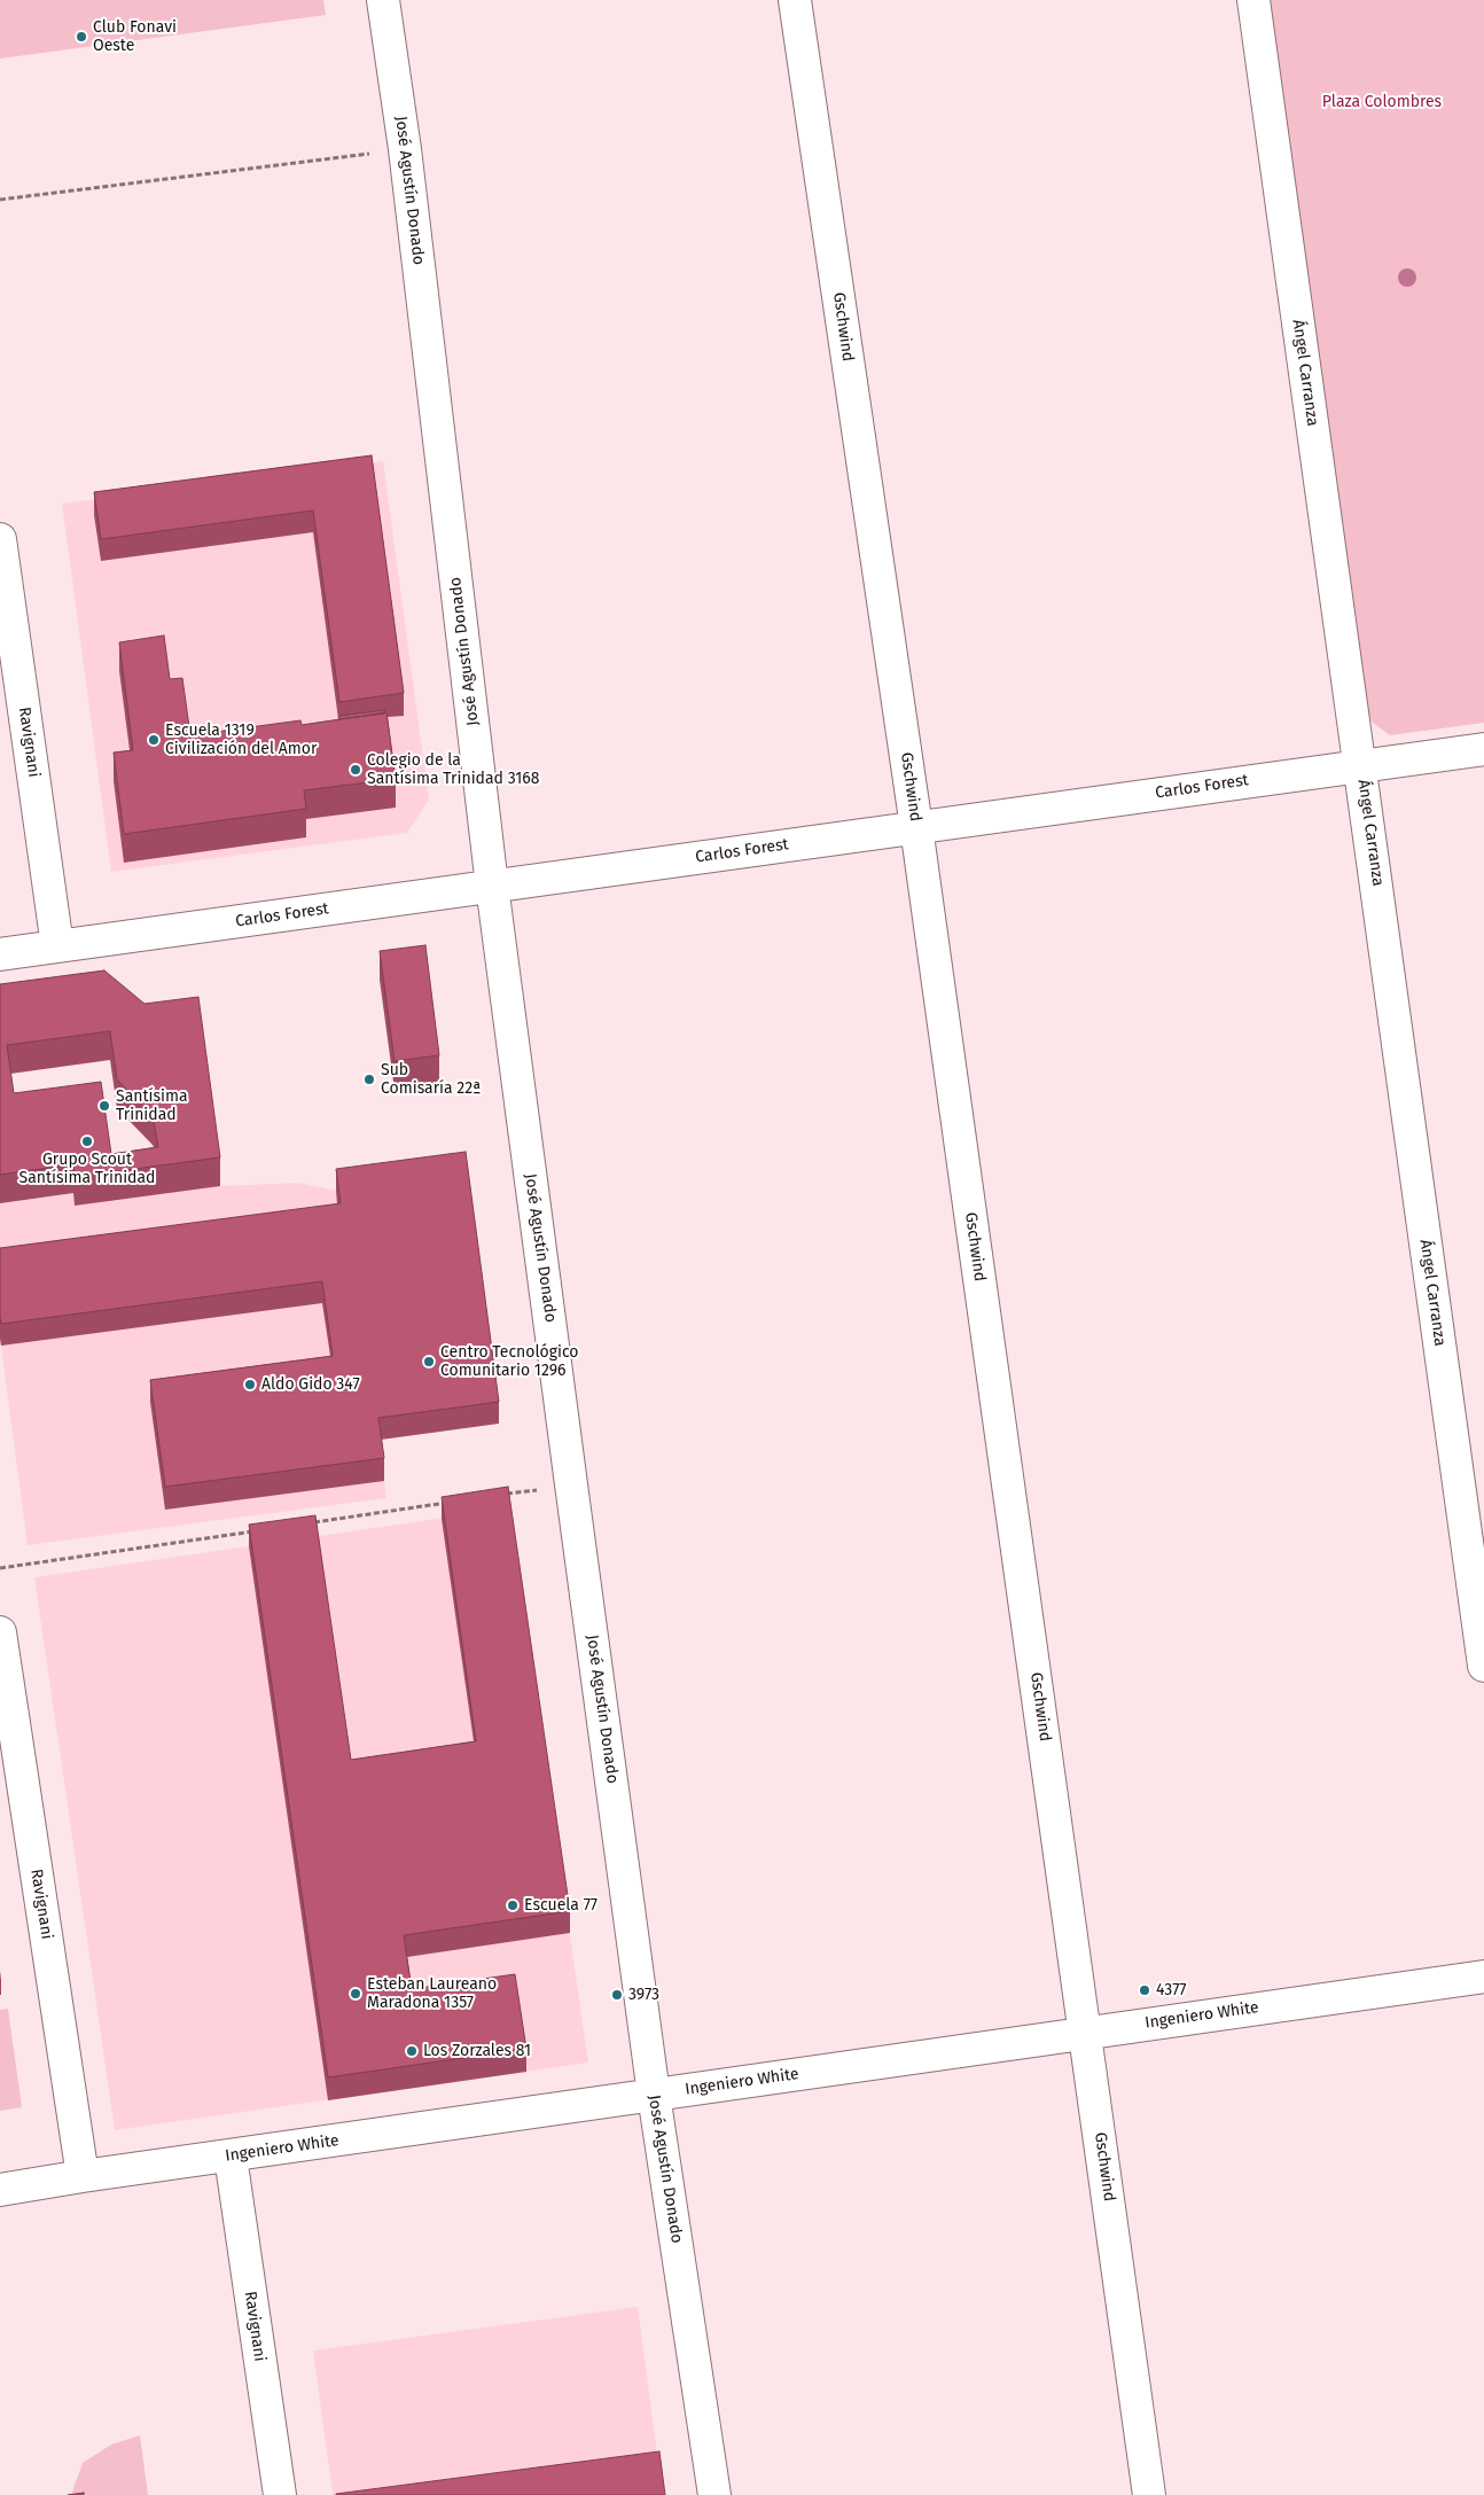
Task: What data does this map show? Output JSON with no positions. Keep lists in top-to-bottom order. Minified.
{"streets":{"street":["José Agustín Donado","Gschwind","Ángel Carranza","Ravignani","Carlos Forest","Ingeniero White"]},"crossings":[["José Agustín Donado","Carlos Forest"],["José Agustín Donado","Ingeniero White"],["Gschwind","Carlos Forest"],["Gschwind","Ingeniero White"],["Ángel Carranza","Carlos Forest"],["Ravignani","Carlos Forest"],["Ravignani","Ingeniero White"]],"parks":["Plaza Colombres"],"places":["Club Fonavi Oeste","Escuela 1319 Civilización del Amor","Colegio de la Santísima Trinidad 3168","Sub Comisaría 22ª","Santísima Trinidad","Grupo Scout Santísima Trinidad","Centro Tecnológico Comunitario 1296","Aldo Gido 347","Escuela 77","4377","Esteban Laureano Maradona 1357","3973","Los Zorzales 81"]}
